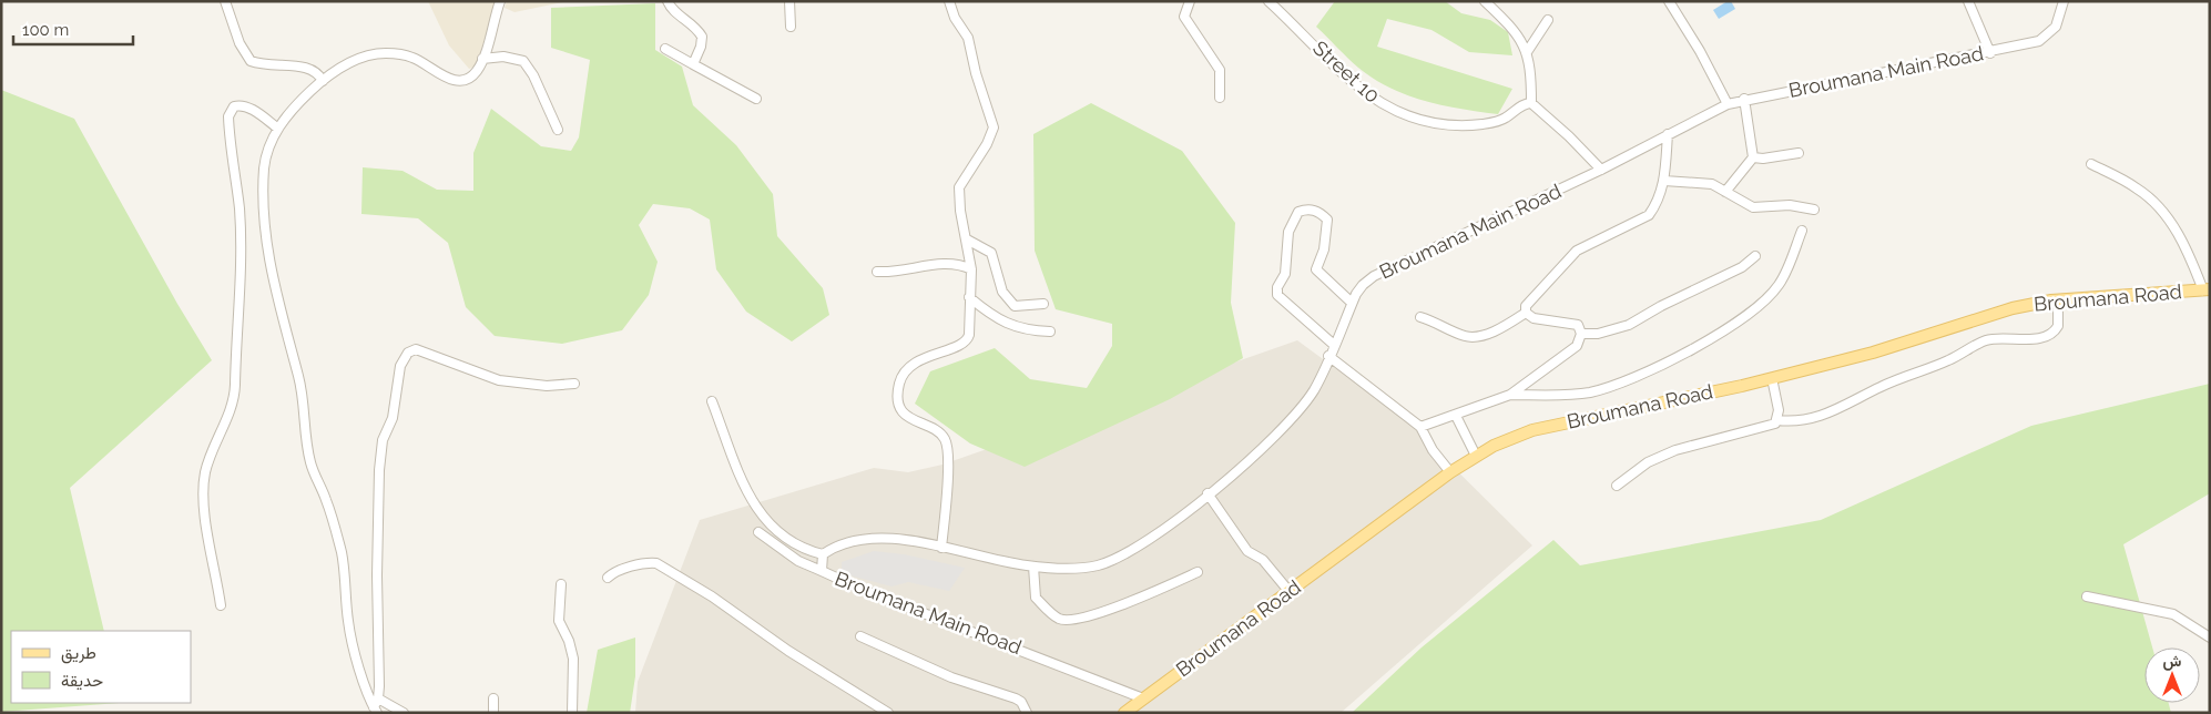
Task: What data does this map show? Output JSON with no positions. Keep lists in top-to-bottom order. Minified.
{"streets":{"main road":["Broumana Road"],"street":["Street 10","Broumana Main Road"]},"crossings":[["Broumana Main Road","Broumana Road"]],"legend":["طريق","حديقة"],"scale_bar":"100 m","north":"top"}
